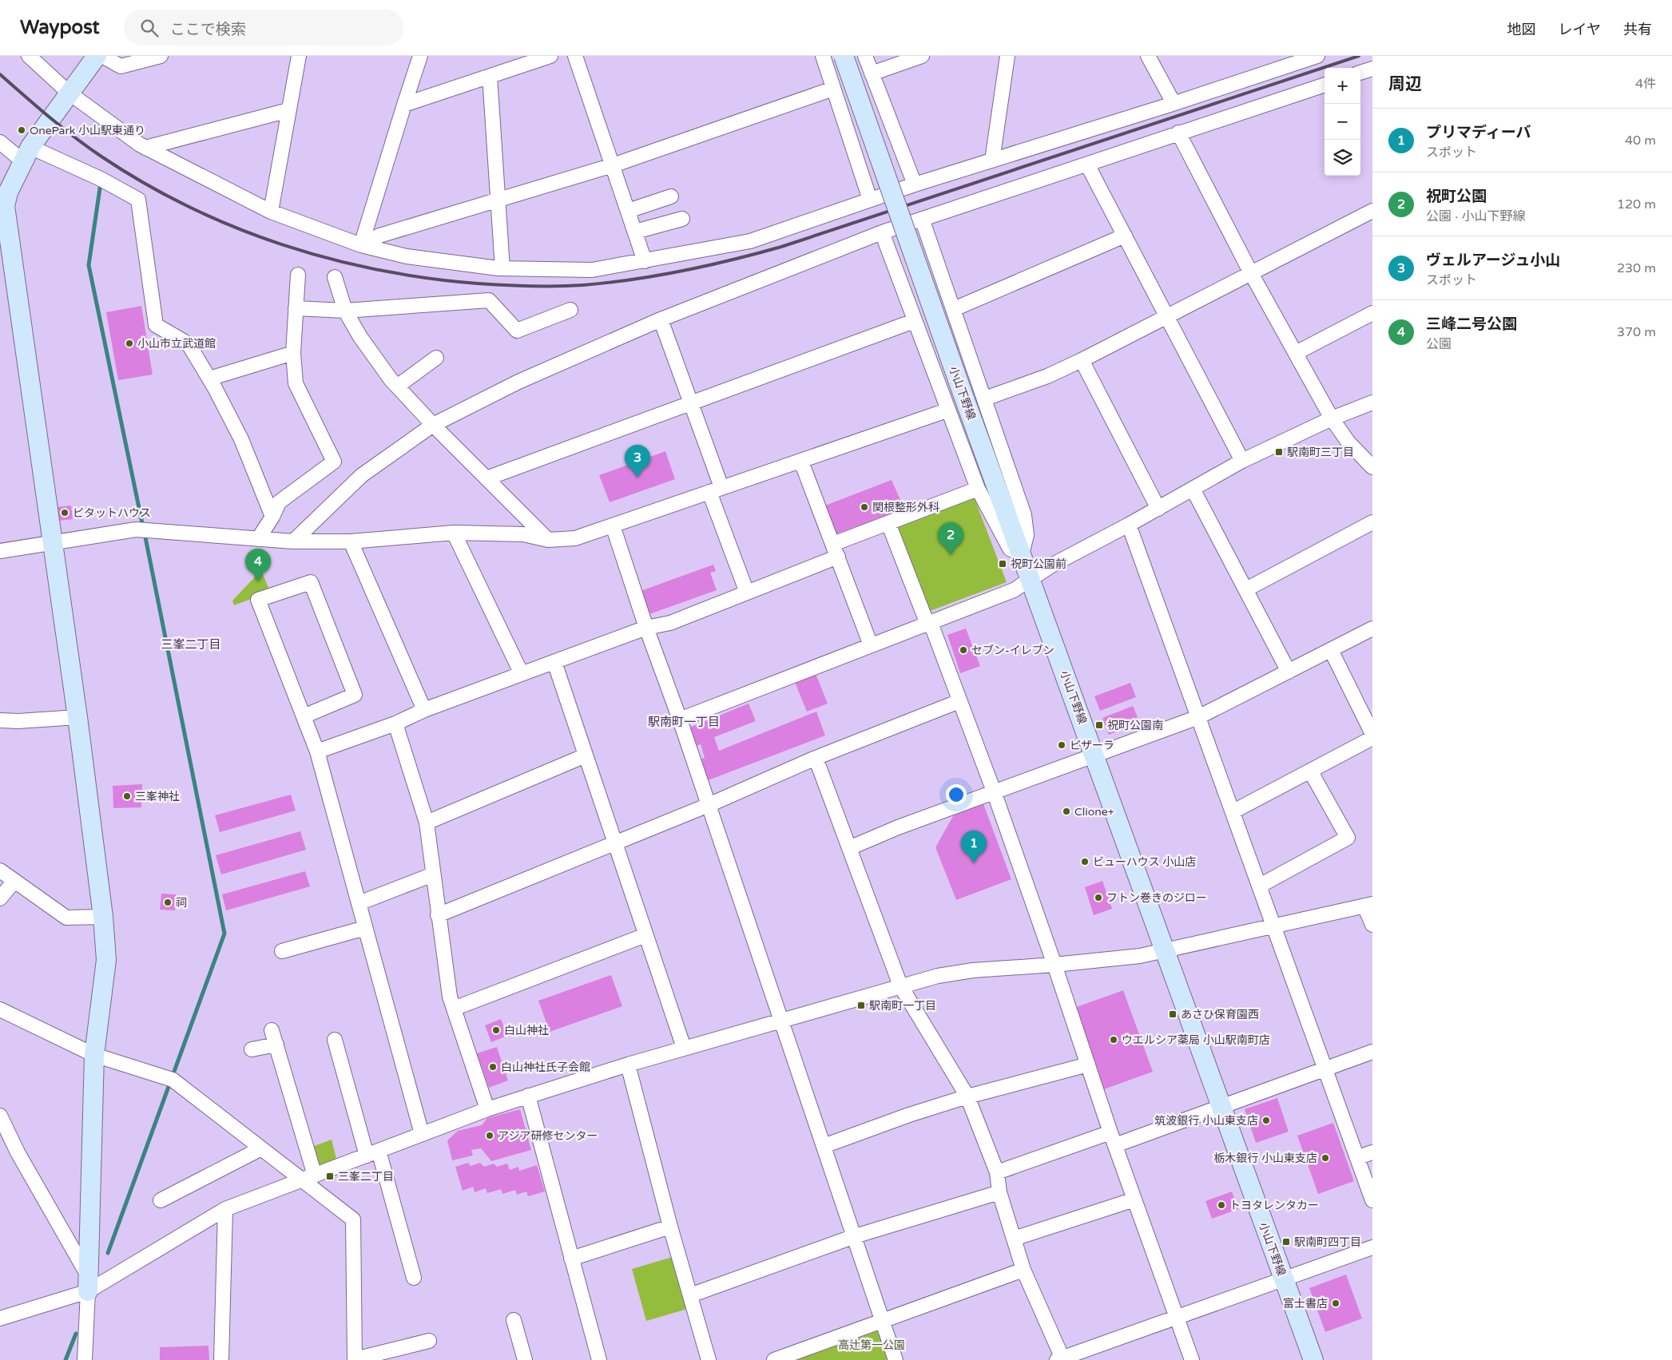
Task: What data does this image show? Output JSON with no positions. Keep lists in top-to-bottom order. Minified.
{"streets":{"main road":["小山下野線"]},"districts":["三峯二丁目","駅南町一丁目"],"parks":["高辻第一公園"],"places":{"other":["OnePark 小山駅東通り","小山市立武道館","関根整形外科","ピタットハウス","セブン-イレブン","ピザーラ","三峯神社","Clione+","ビューハウス 小山店","フトン巻きのジロー","祠","白山神社","ウエルシア薬局 小山駅南町店","白山神社氏子会館","筑波銀行 小山東支店","アジア研修センター","栃木銀行 小山東支店","トヨタレンタカー","富士書店"],"transit":["駅南町三丁目","祝町公園前","祝町公園南","駅南町一丁目","あさひ保育園西","三峯二丁目","駅南町四丁目"]},"page":{"header":"Waypost","search":"ここで検索","nav":["地図","レイヤ","共有"],"heading":["周辺","4件"],"map_buttons":["+","−"],"list":[{"mark":"1","name":"プリマディーバ","note":"スポット","value":"40 m"},{"mark":"2","name":"祝町公園","note":"公園 · 小山下野線","value":"120 m"},{"mark":"3","name":"ヴェルアージュ小山","note":"スポット","value":"230 m"},{"mark":"4","name":"三峰二号公園","note":"公園","value":"370 m"}],"pins":["3","2","4","1"]}}
